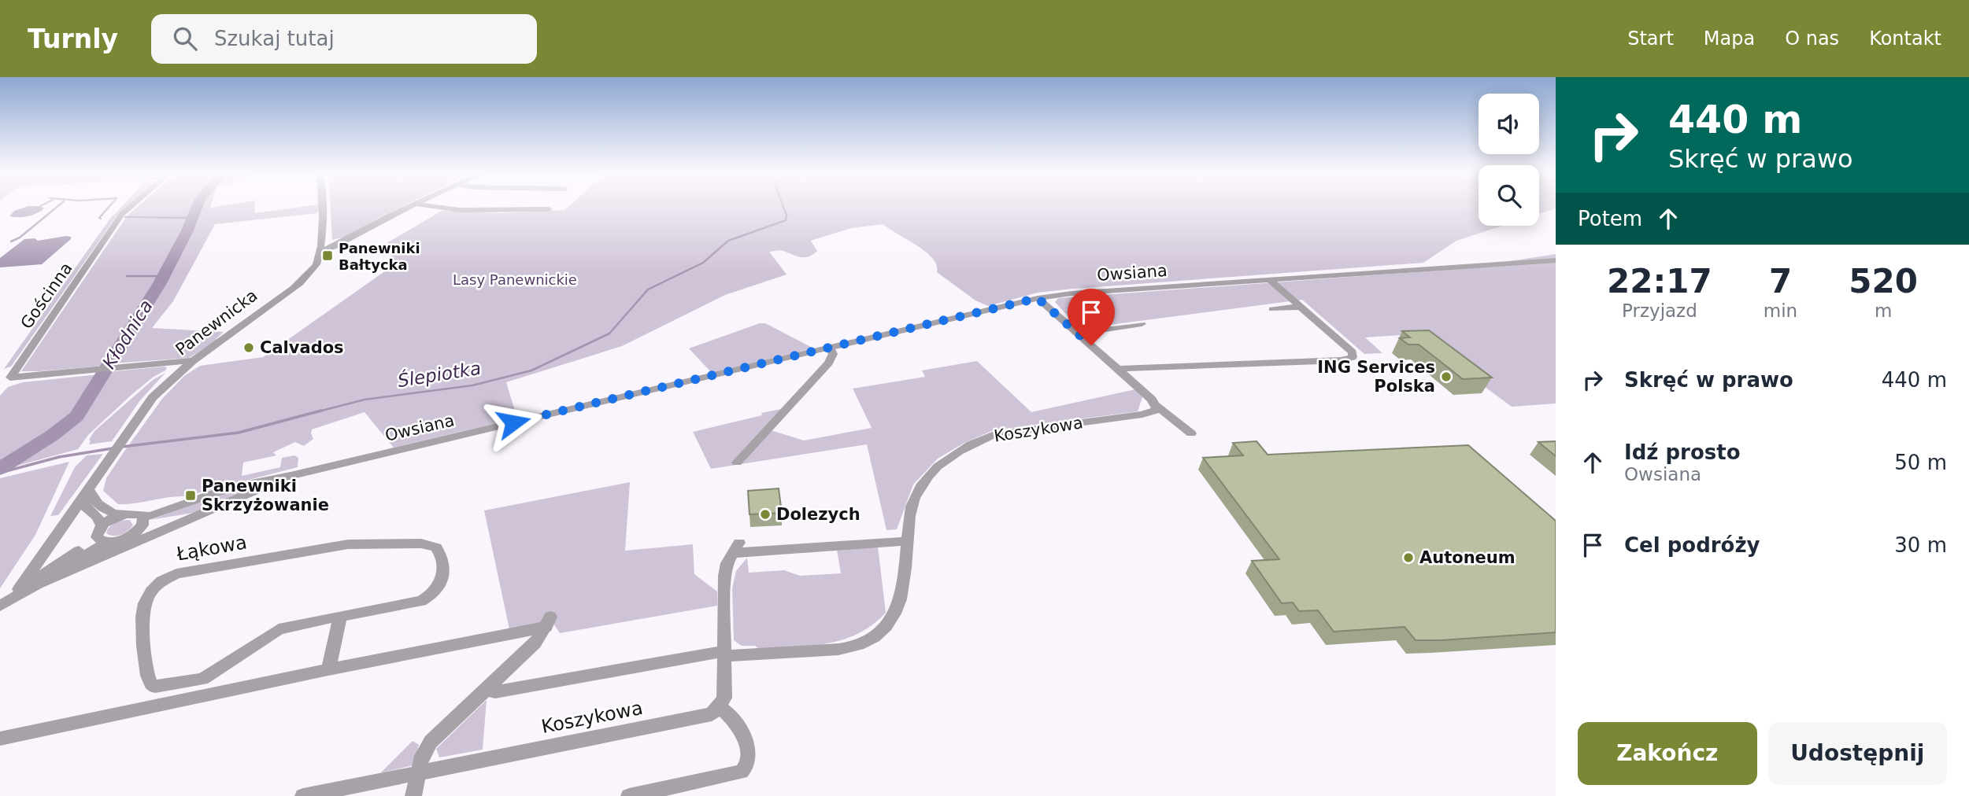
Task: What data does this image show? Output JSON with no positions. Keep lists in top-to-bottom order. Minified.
{"streets":{"street":["Owsiana","Gościnna","Panewnicka","Koszykowa","Łąkowa"]},"crossings":[["Gościnna","Panewnicka"]],"water":["Kłodnica","Ślepiotka"],"parks":["Lasy Panewnickie"],"places":{"transit":["Panewniki Bałtycka","Panewniki Skrzyżowanie"],"other":["Calvados","ING Services Polska","Dolezych","Autoneum"]},"page":{"header":"Turnly","search":"Szukaj tutaj","nav":["Start","Mapa","O nas","Kontakt"],"turn":["440 m","Skręć w prawo"],"then":"Potem","eta":["22:17","Przyjazd","7","min","520","m"],"list":[{"name":"Skręć w prawo","value":"440 m"},{"name":"Idź prosto","note":"Owsiana","value":"50 m"},{"name":"Cel podróży","value":"30 m"}],"buttons":["Zakończ","Udostępnij"]}}
